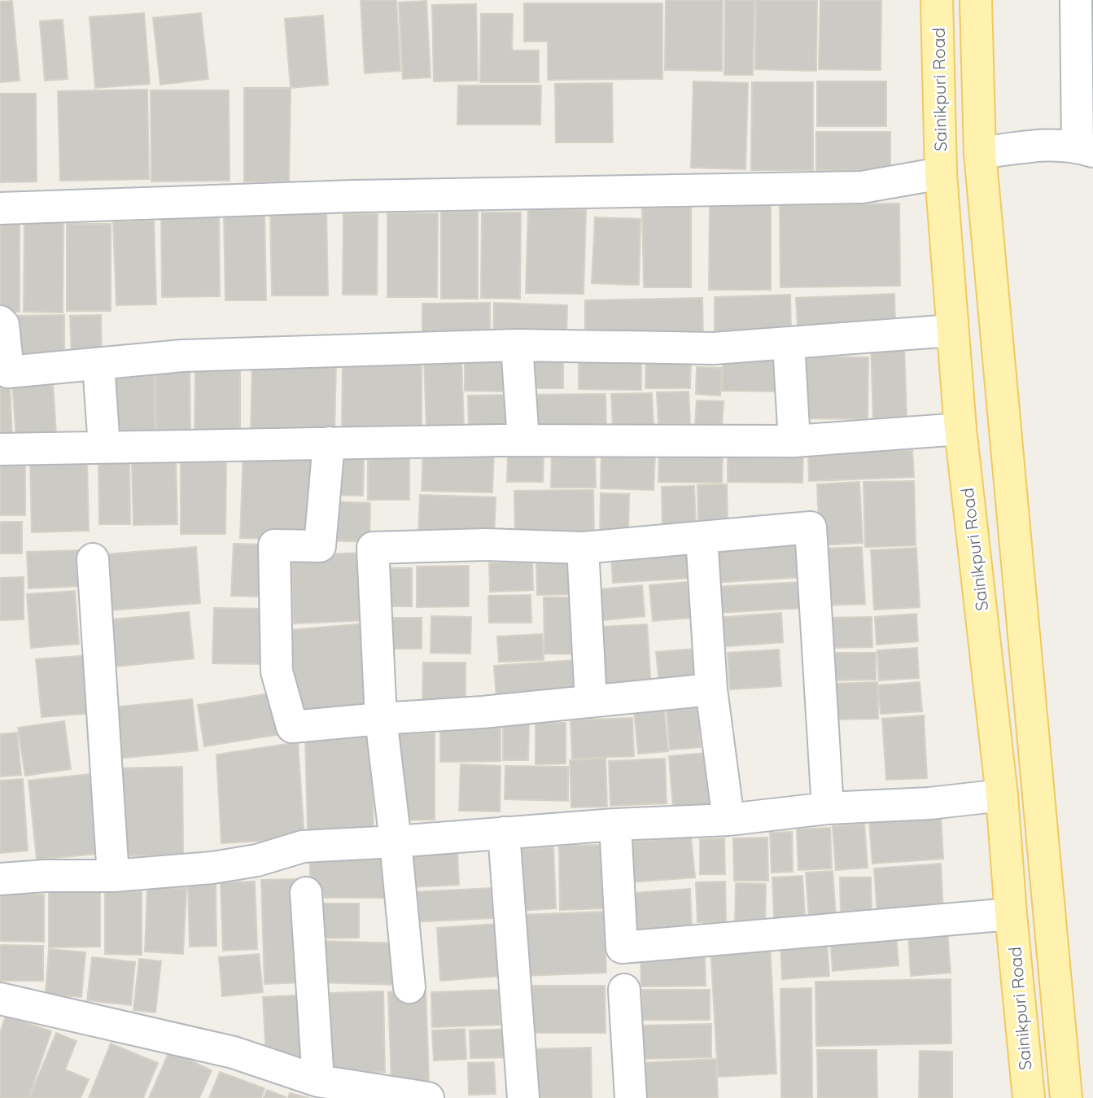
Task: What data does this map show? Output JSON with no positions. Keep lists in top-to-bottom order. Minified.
{"streets":{"main road":["Sainikpuri Road"]}}
